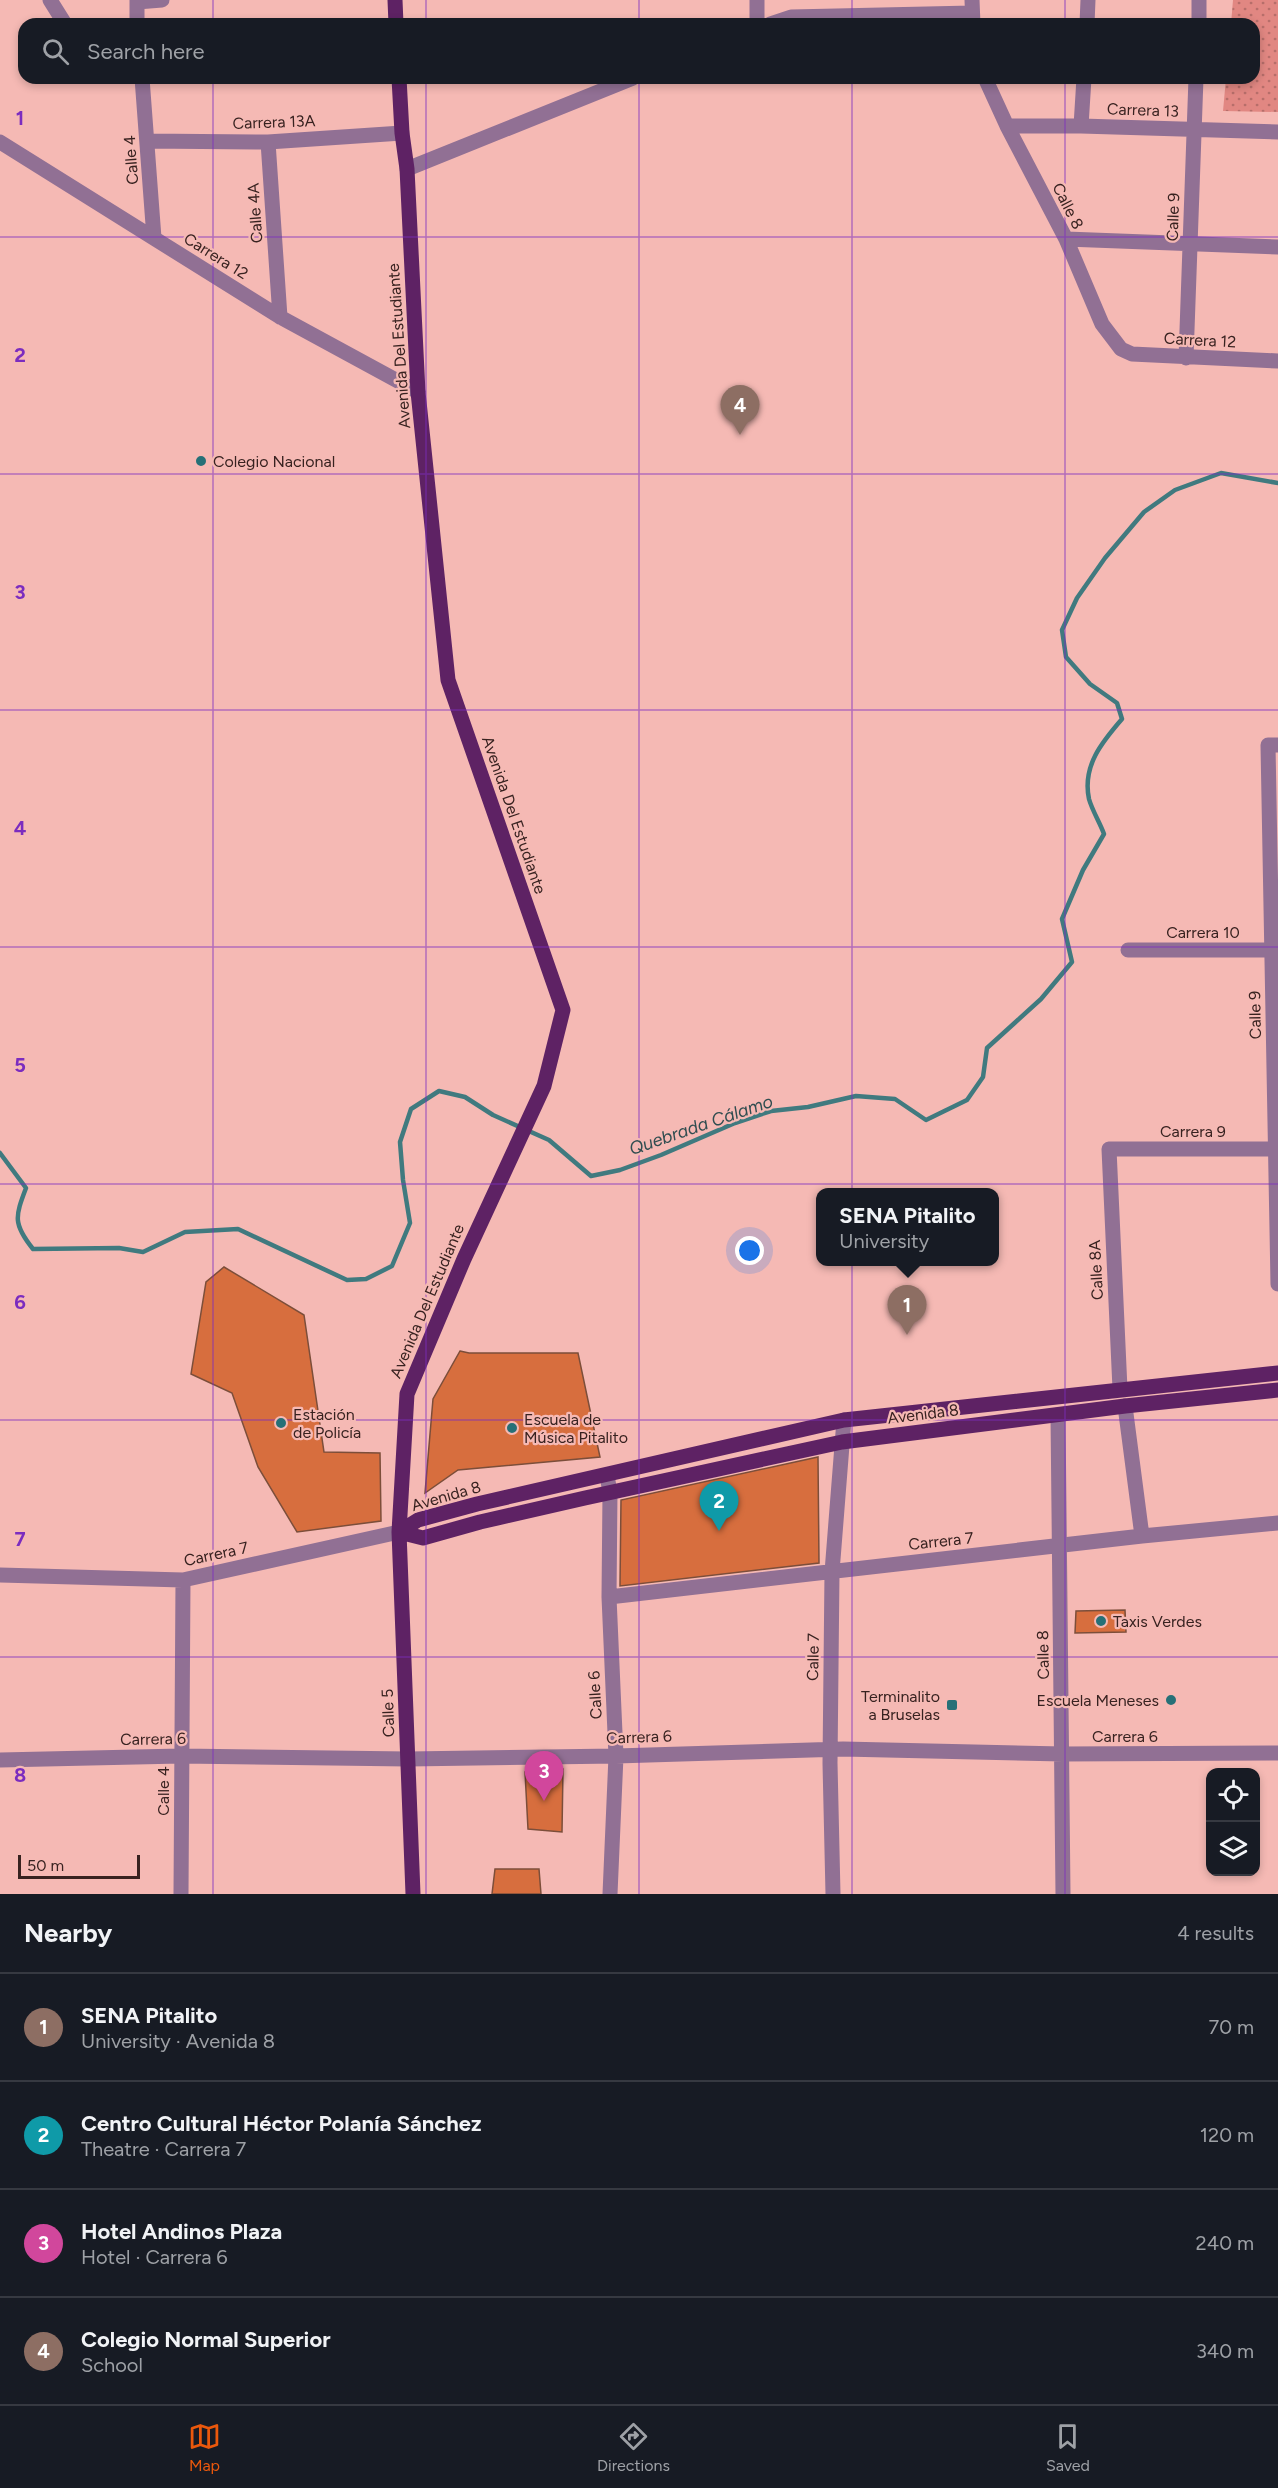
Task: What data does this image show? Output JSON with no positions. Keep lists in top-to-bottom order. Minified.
{"streets":{"main road":["Avenida Del Estudiante","Avenida 8","Calle 5"],"street":["Carrera 13","Carrera 13A","Calle 4","Calle 8","Calle 4A","Calle 9","Carrera 12","Carrera 10","Carrera 9","Calle 8A","Carrera 7","Calle 7","Calle 6","Carrera 6"]},"crossings":[["Carrera 13","Calle 8"],["Carrera 13","Calle 9"],["Carrera 13A","Calle 4"],["Carrera 13A","Calle 4A"],["Carrera 13A","Avenida Del Estudiante"],["Calle 4","Carrera 12"],["Calle 4","Carrera 7"],["Calle 4","Carrera 6"],["Calle 8","Carrera 12"],["Calle 8","Avenida 8"],["Calle 8","Carrera 7"],["Calle 8","Carrera 6"],["Calle 4A","Carrera 12"],["Calle 9","Carrera 12"],["Calle 9","Carrera 10"],["Calle 9","Carrera 9"],["Carrera 12","Avenida Del Estudiante"],["Avenida Del Estudiante","Avenida 8"],["Avenida Del Estudiante","Carrera 7"],["Avenida Del Estudiante","Calle 5"],["Carrera 9","Calle 8A"],["Calle 8A","Avenida 8"],["Avenida 8","Carrera 7"],["Avenida 8","Calle 7"],["Avenida 8","Calle 6"],["Avenida 8","Calle 5"],["Carrera 7","Calle 7"],["Carrera 7","Calle 6"],["Carrera 7","Calle 5"],["Calle 7","Carrera 6"],["Calle 6","Carrera 6"],["Calle 5","Carrera 6"]],"water":["Quebrada Cálamo"],"places":{"other":["Colegio Nacional","Estación de Policía","Escuela de Música Pitalito","Taxis Verdes","Escuela Meneses"],"transit":["Terminalito a Bruselas"]},"scale_bar":"50 m","page":{"search":"Search here","pins":["4","1","2","3"],"popup":["SENA Pitalito","University"],"scale":"50 m","heading":["Nearby","4 results"],"list":[{"mark":"1","name":"SENA Pitalito","note":"University · Avenida 8","value":"70 m"},{"mark":"2","name":"Centro Cultural Héctor Polanía Sánchez","note":"Theatre · Carrera 7","value":"120 m"},{"mark":"3","name":"Hotel Andinos Plaza","note":"Hotel · Carrera 6","value":"240 m"},{"mark":"4","name":"Colegio Normal Superior","note":"School","value":"340 m"}],"nav":["Map","Directions","Saved"]},"grid":{"rows":["1","2","3","4","5","6","7","8"]}}
